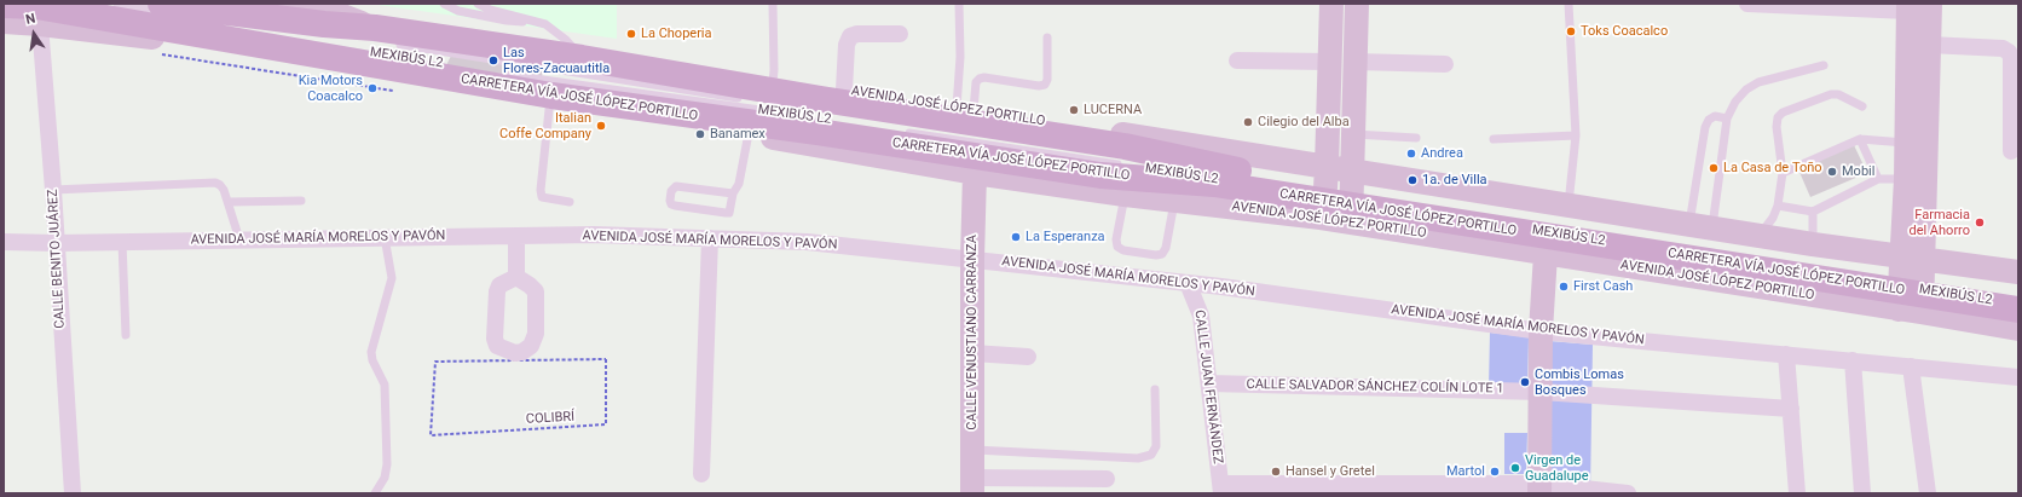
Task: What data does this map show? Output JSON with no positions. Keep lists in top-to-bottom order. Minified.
{"streets":{"main road":["CARRETERA VÍA JOSÉ LÓPEZ PORTILLO","AVENIDA JOSÉ LÓPEZ PORTILLO","CALLE VENUSTIANO CARRANZA"],"street":["AVENIDA JOSÉ MARÍA MORELOS Y PAVÓN","CALLE BENITO JUÁREZ","CALLE JUAN FERNÁNDEZ","CALLE SALVADOR SÁNCHEZ COLÍN LOTE 1"],"lane":["MEXIBÚS L2"],"path":["COLIBRÍ"]},"crossings":[["MEXIBÚS L2","CARRETERA VÍA JOSÉ LÓPEZ PORTILLO"],["MEXIBÚS L2","AVENIDA JOSÉ LÓPEZ PORTILLO"],["CARRETERA VÍA JOSÉ LÓPEZ PORTILLO","AVENIDA JOSÉ LÓPEZ PORTILLO"],["CARRETERA VÍA JOSÉ LÓPEZ PORTILLO","CALLE BENITO JUÁREZ"],["AVENIDA JOSÉ LÓPEZ PORTILLO","CALLE VENUSTIANO CARRANZA"],["AVENIDA JOSÉ MARÍA MORELOS Y PAVÓN","CALLE BENITO JUÁREZ"],["AVENIDA JOSÉ MARÍA MORELOS Y PAVÓN","CALLE VENUSTIANO CARRANZA"],["AVENIDA JOSÉ MARÍA MORELOS Y PAVÓN","CALLE JUAN FERNÁNDEZ"],["CALLE JUAN FERNÁNDEZ","CALLE SALVADOR SÁNCHEZ COLÍN LOTE 1"]],"places":["Toks Coacalco","La Choperia","Las Flores-Zacuautitla","Kia Motors Coacalco","LUCERNA","Cilegio del Alba","Italian Coffe Company","Banamex","Andrea","La Casa de Toño","Mobil","1a. de Villa","Farmacia del Ahorro","La Esperanza","First Cash","Combis Lomas Bosques","Virgen de Guadalupe","Hansel y Gretel","Martol"],"north":"top"}
